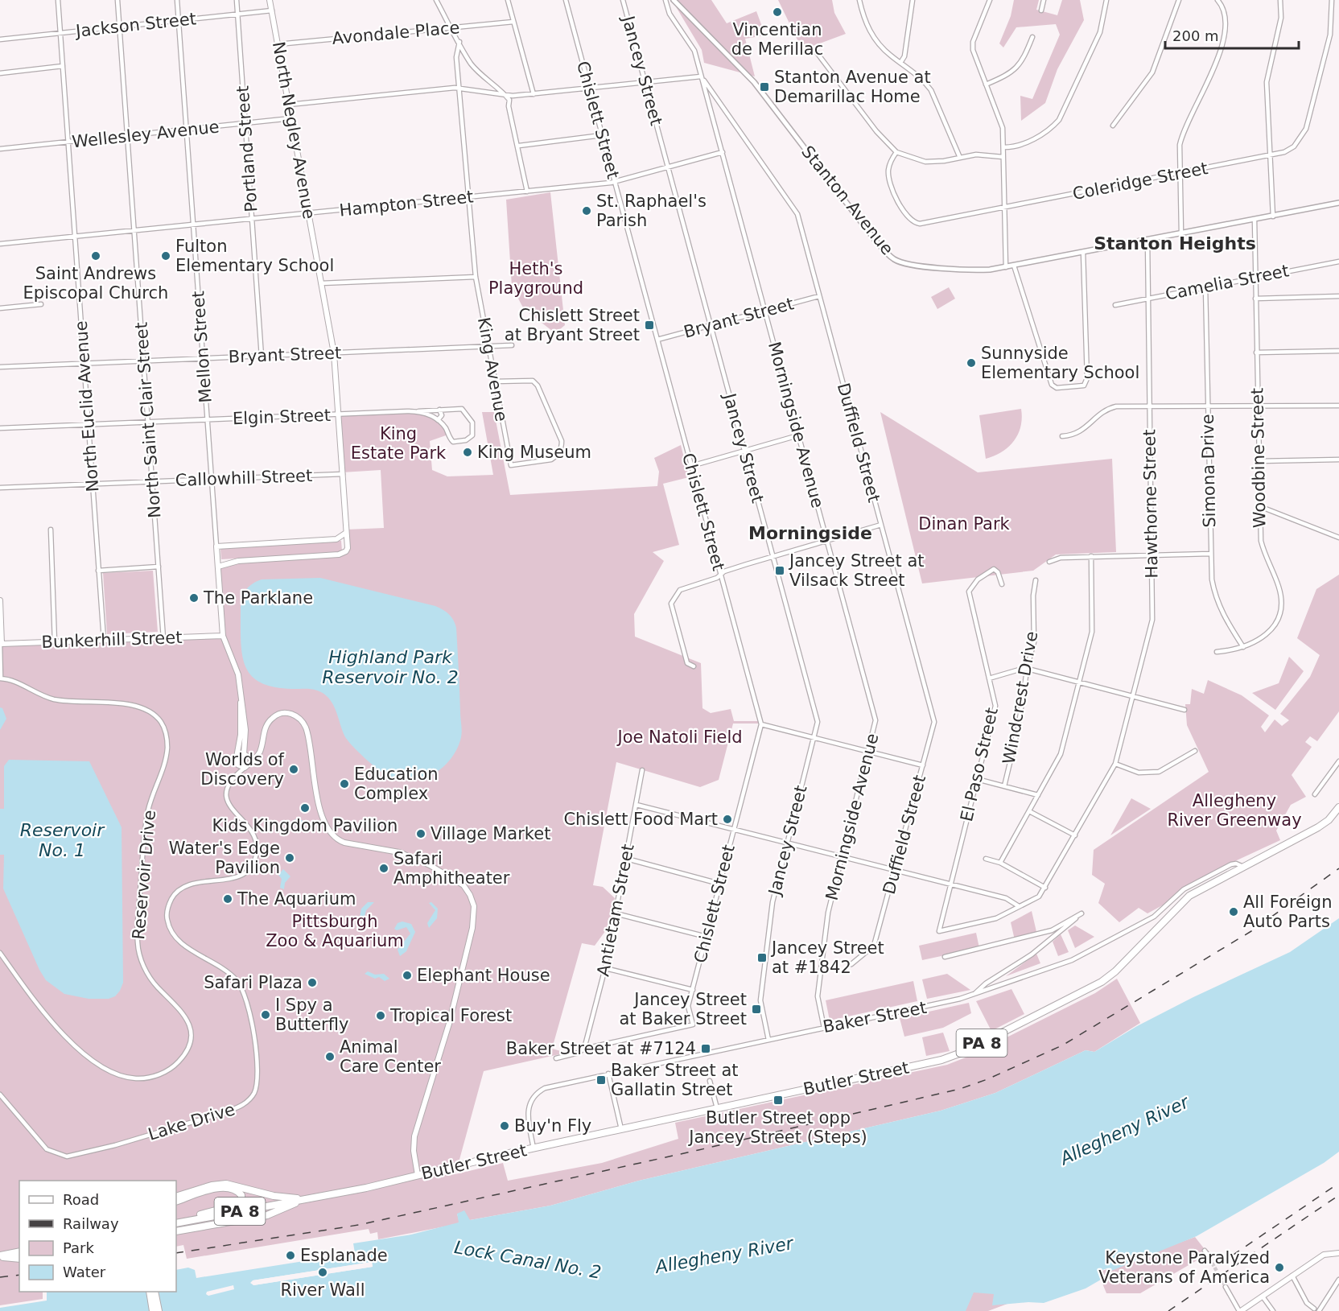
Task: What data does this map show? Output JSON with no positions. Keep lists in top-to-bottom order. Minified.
{"streets":{"highway":["PA 8","Butler Street"],"main road":["North Negley Avenue","Mellon Street","Bunkerhill Street"],"street":["Jackson Street","Avondale Place","Jancey Street","Chislett Street","Wellesley Avenue","Portland Street","Coleridge Street","Stanton Avenue","Hampton Street","Camelia Street","Bryant Street","King Avenue","North Euclid Avenue","Elgin Street","North Saint Clair Street","Morningside Avenue","Duffield Street","Woodbine Street","Simona Drive","Callowhill Street","Hawthorne Street","Windcrest Drive","El Paso Street","Reservoir Drive","Antietam Street","Baker Street","Lake Drive"]},"crossings":[["Jackson Street","North Negley Avenue"],["Jackson Street","Portland Street"],["Jackson Street","Mellon Street"],["Jackson Street","North Euclid Avenue"],["Jackson Street","North Saint Clair Street"],["Avondale Place","North Negley Avenue"],["Jancey Street","Hampton Street"],["Jancey Street","Bryant Street"],["Jancey Street","Baker Street"],["Chislett Street","Hampton Street"],["Chislett Street","Bryant Street"],["Chislett Street","Antietam Street"],["North Negley Avenue","Wellesley Avenue"],["North Negley Avenue","Hampton Street"],["North Negley Avenue","Bryant Street"],["North Negley Avenue","Mellon Street"],["North Negley Avenue","Elgin Street"],["North Negley Avenue","Callowhill Street"],["Wellesley Avenue","Portland Street"],["Wellesley Avenue","Mellon Street"],["Wellesley Avenue","North Euclid Avenue"],["Wellesley Avenue","North Saint Clair Street"],["Portland Street","Hampton Street"],["Portland Street","Bryant Street"],["Stanton Avenue","Woodbine Street"],["Stanton Avenue","Hawthorne Street"],["Hampton Street","Mellon Street"],["Hampton Street","King Avenue"],["Hampton Street","North Euclid Avenue"],["Hampton Street","North Saint Clair Street"],["Hampton Street","Morningside Avenue"],["Camelia Street","Woodbine Street"],["Camelia Street","Simona Drive"],["Camelia Street","Hawthorne Street"],["Bryant Street","Mellon Street"],["Bryant Street","King Avenue"],["Bryant Street","North Euclid Avenue"],["Bryant Street","North Saint Clair Street"],["Bryant Street","Morningside Avenue"],["Bryant Street","Duffield Street"],["Mellon Street","Elgin Street"],["Mellon Street","Callowhill Street"],["Mellon Street","Bunkerhill Street"],["North Euclid Avenue","Elgin Street"],["North Euclid Avenue","Callowhill Street"],["North Euclid Avenue","Bunkerhill Street"],["Elgin Street","North Saint Clair Street"],["North Saint Clair Street","Callowhill Street"],["North Saint Clair Street","Bunkerhill Street"],["Morningside Avenue","Duffield Street"],["Morningside Avenue","Baker Street"],["Woodbine Street","Simona Drive"],["Baker Street","Butler Street"],["PA 8","Butler Street"]],"districts":["Stanton Heights","Morningside"],"water":["Highland Park Reservoir No. 2","Reservoir No. 1","Allegheny River","Lock Canal No. 2"],"parks":["Heth's Playground","King Estate Park","Dinan Park","Joe Natoli Field","Allegheny River Greenway","Pittsburgh Zoo & Aquarium"],"places":{"other":["Vincentian de Merillac","St. Raphael's Parish","Saint Andrews Episcopal Church","Fulton Elementary School","Sunnyside Elementary School","King Museum","The Parklane","Worlds of Discovery","Education Complex","Kids Kingdom Pavilion","Chislett Food Mart","Village Market","Water's Edge Pavilion","Safari Amphitheater","The Aquarium","All Foreign Auto Parts","Elephant House","Safari Plaza","I Spy a Butterfly","Tropical Forest","Animal Care Center","Buy'n Fly","Esplanade","Keystone Paralyzed Veterans of America","River Wall"],"transit":["Stanton Avenue at Demarillac Home","Chislett Street at Bryant Street","Jancey Street at Vilsack Street","Jancey Street at #1842","Jancey Street at Baker Street","Baker Street at #7124","Baker Street at Gallatin Street","Butler Street opp Jancey Street (Steps)"]},"legend":["Road","Railway","Park","Water"],"scale_bar":"200 m"}
